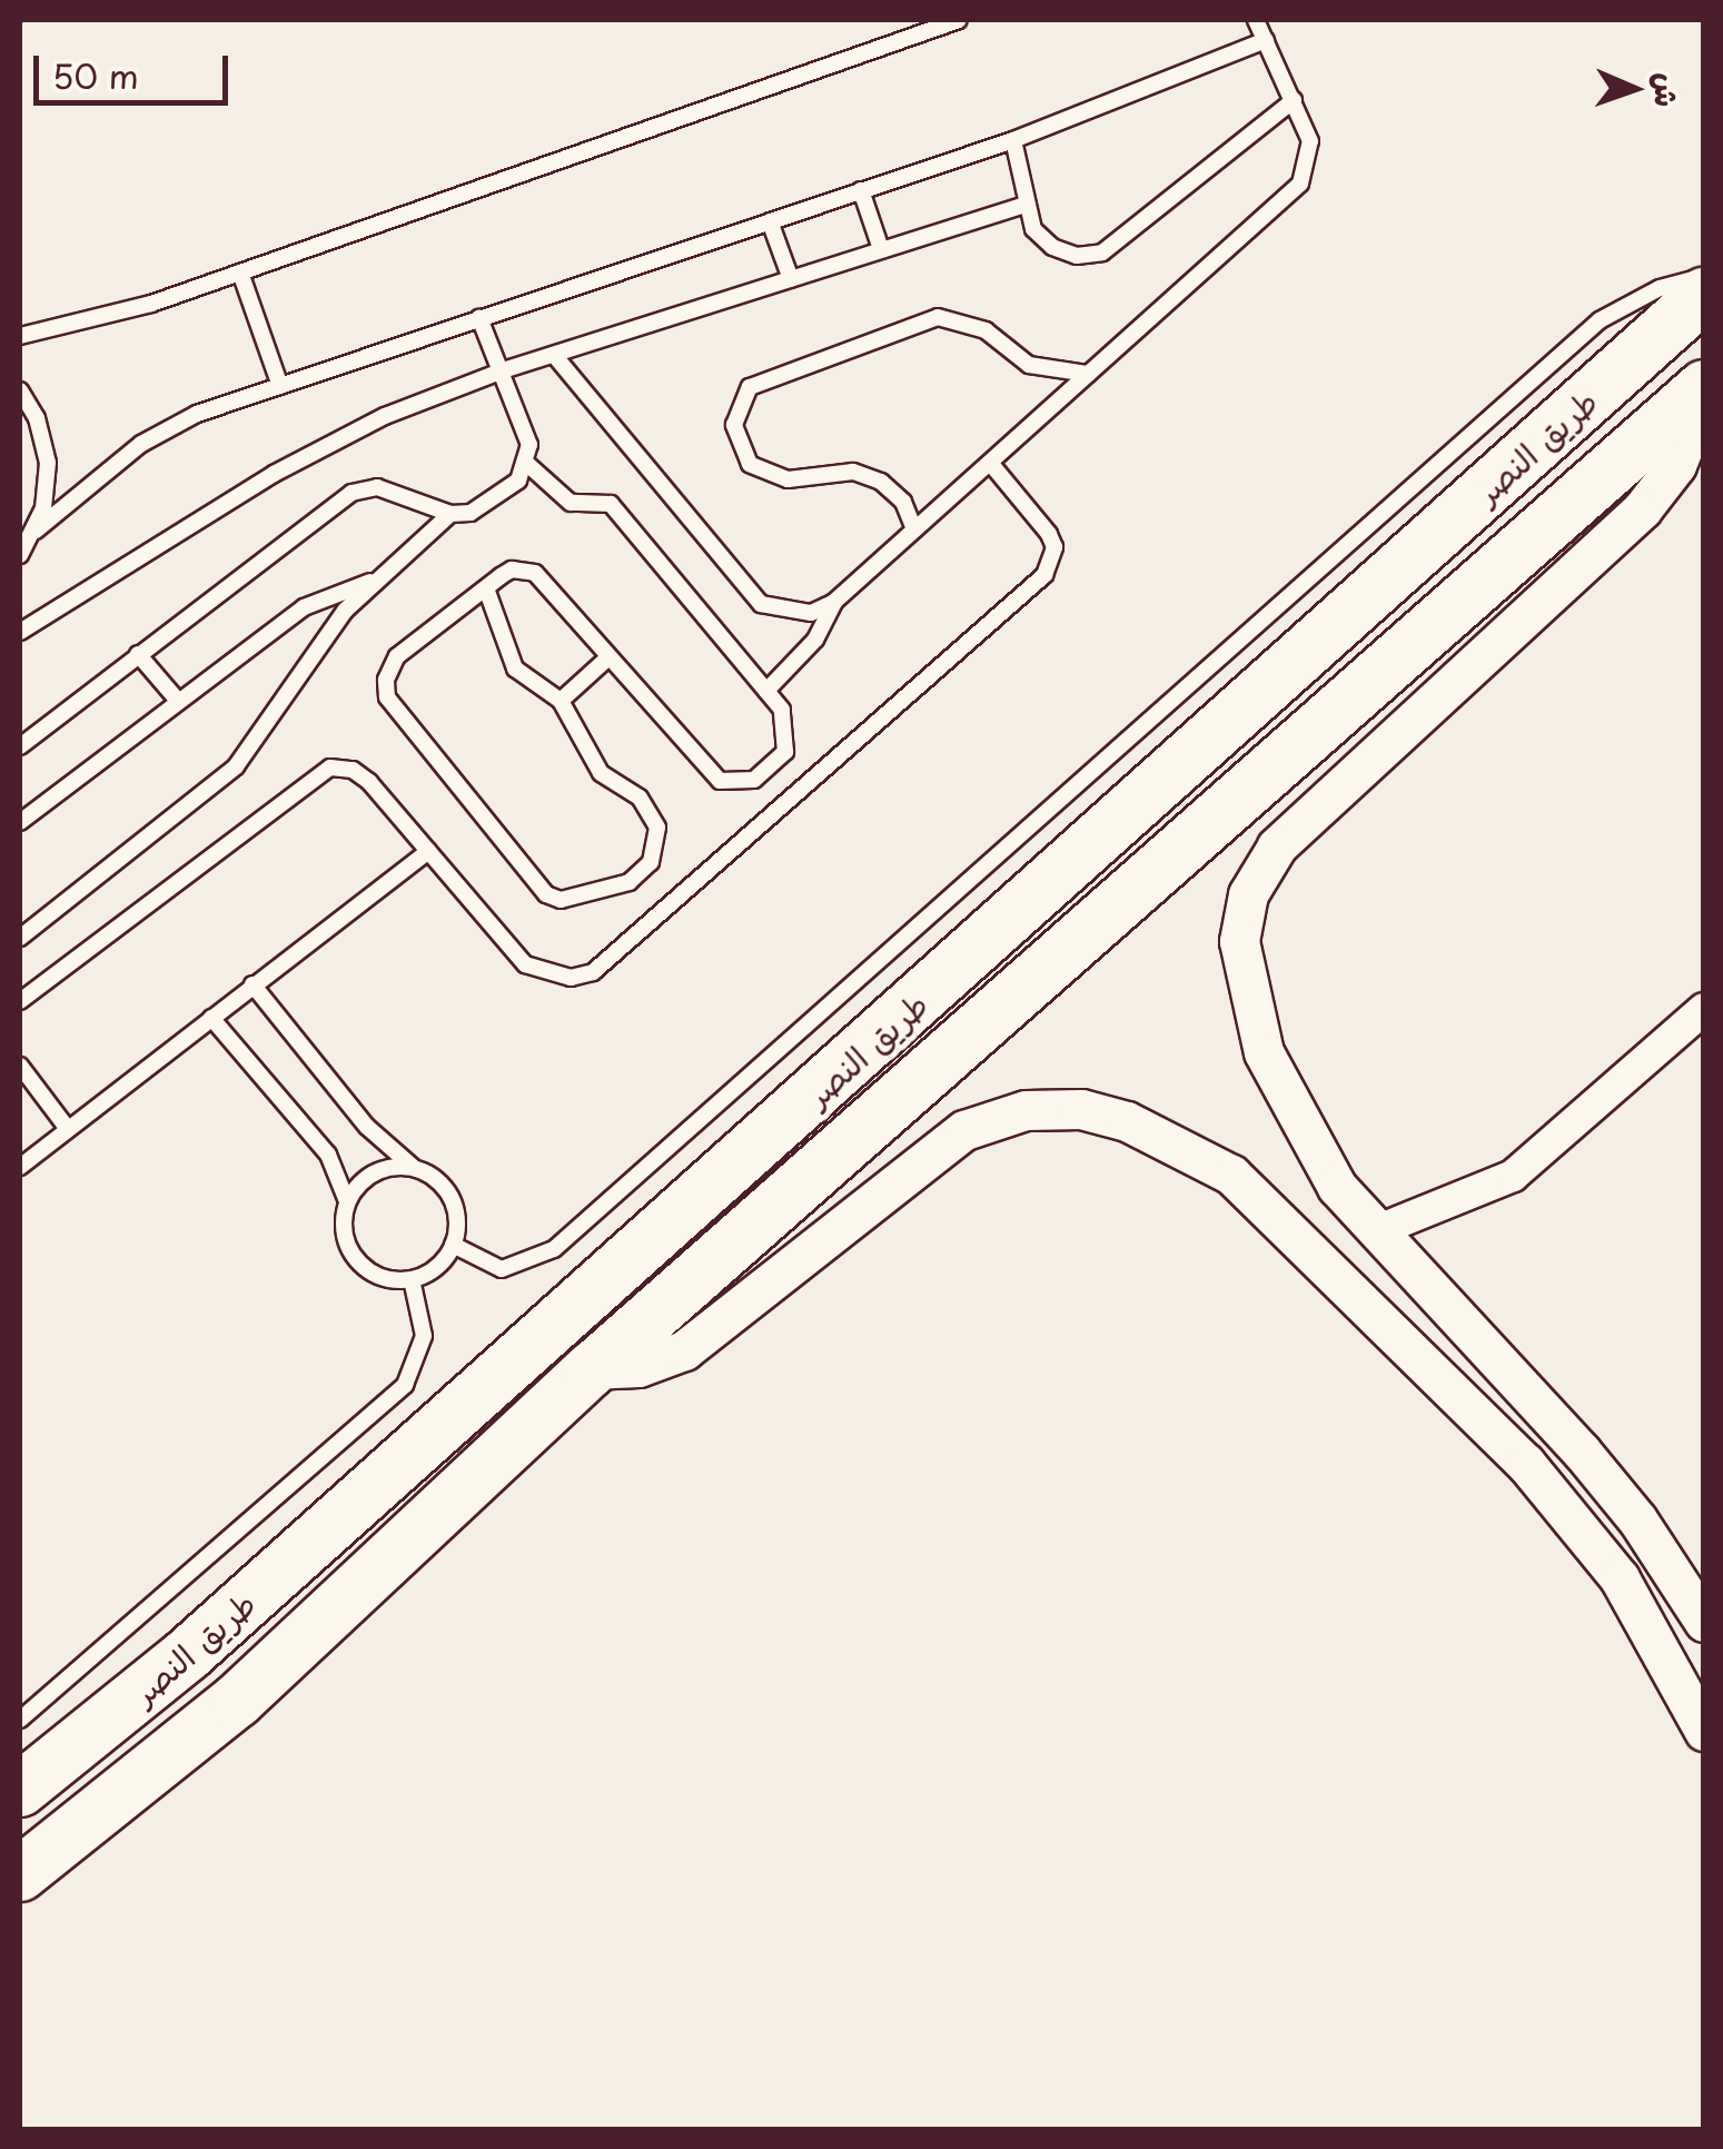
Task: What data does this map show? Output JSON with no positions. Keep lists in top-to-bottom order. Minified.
{"streets":{"highway":["طريق النصر"]},"scale_bar":"50 m","north":"right"}
